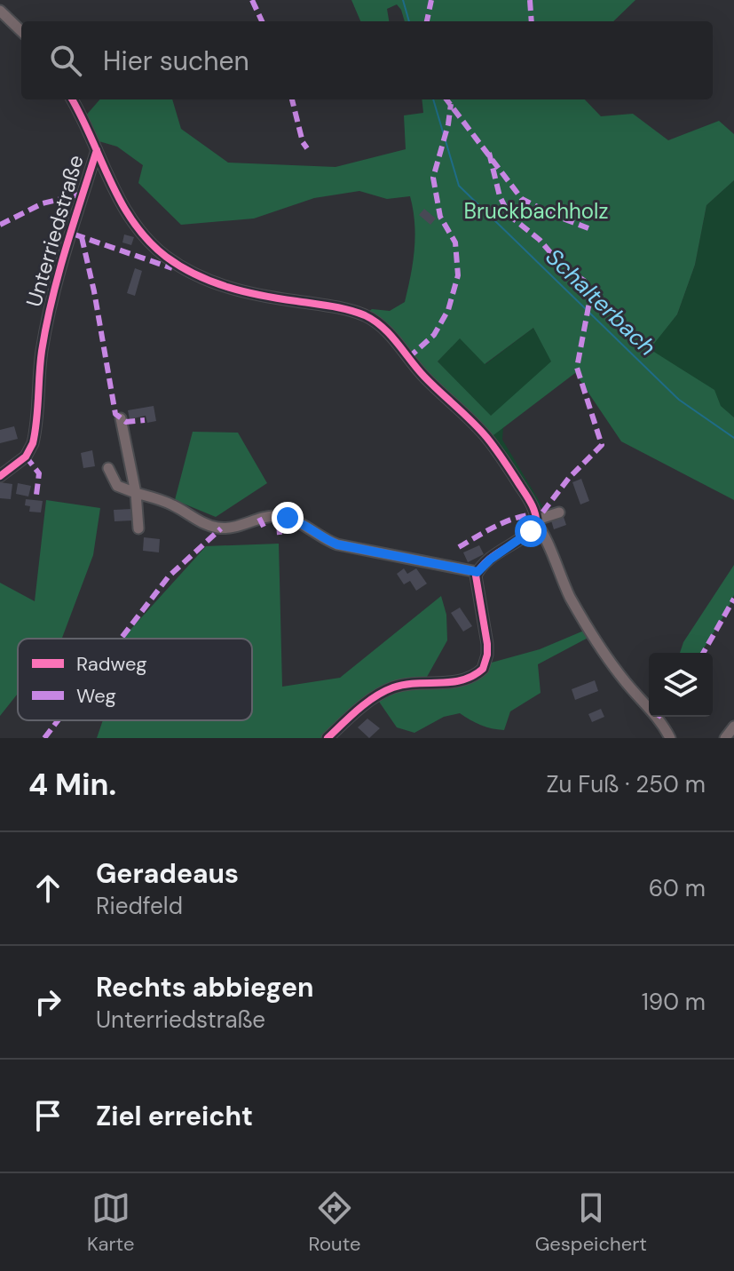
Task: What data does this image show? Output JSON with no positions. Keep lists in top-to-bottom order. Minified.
{"streets":{"street":["Unterriedstraße"]},"water":["Schalterbach"],"parks":["Bruckbachholz"],"legend":["Radweg","Weg"],"page":{"search":"Hier suchen","heading":["4 Min.","Zu Fuß · 250 m"],"list":[["Geradeaus","Riedfeld","60 m"],["Rechts abbiegen","Unterriedstraße","190 m"],"Ziel erreicht"],"nav":["Karte","Route","Gespeichert"]}}
